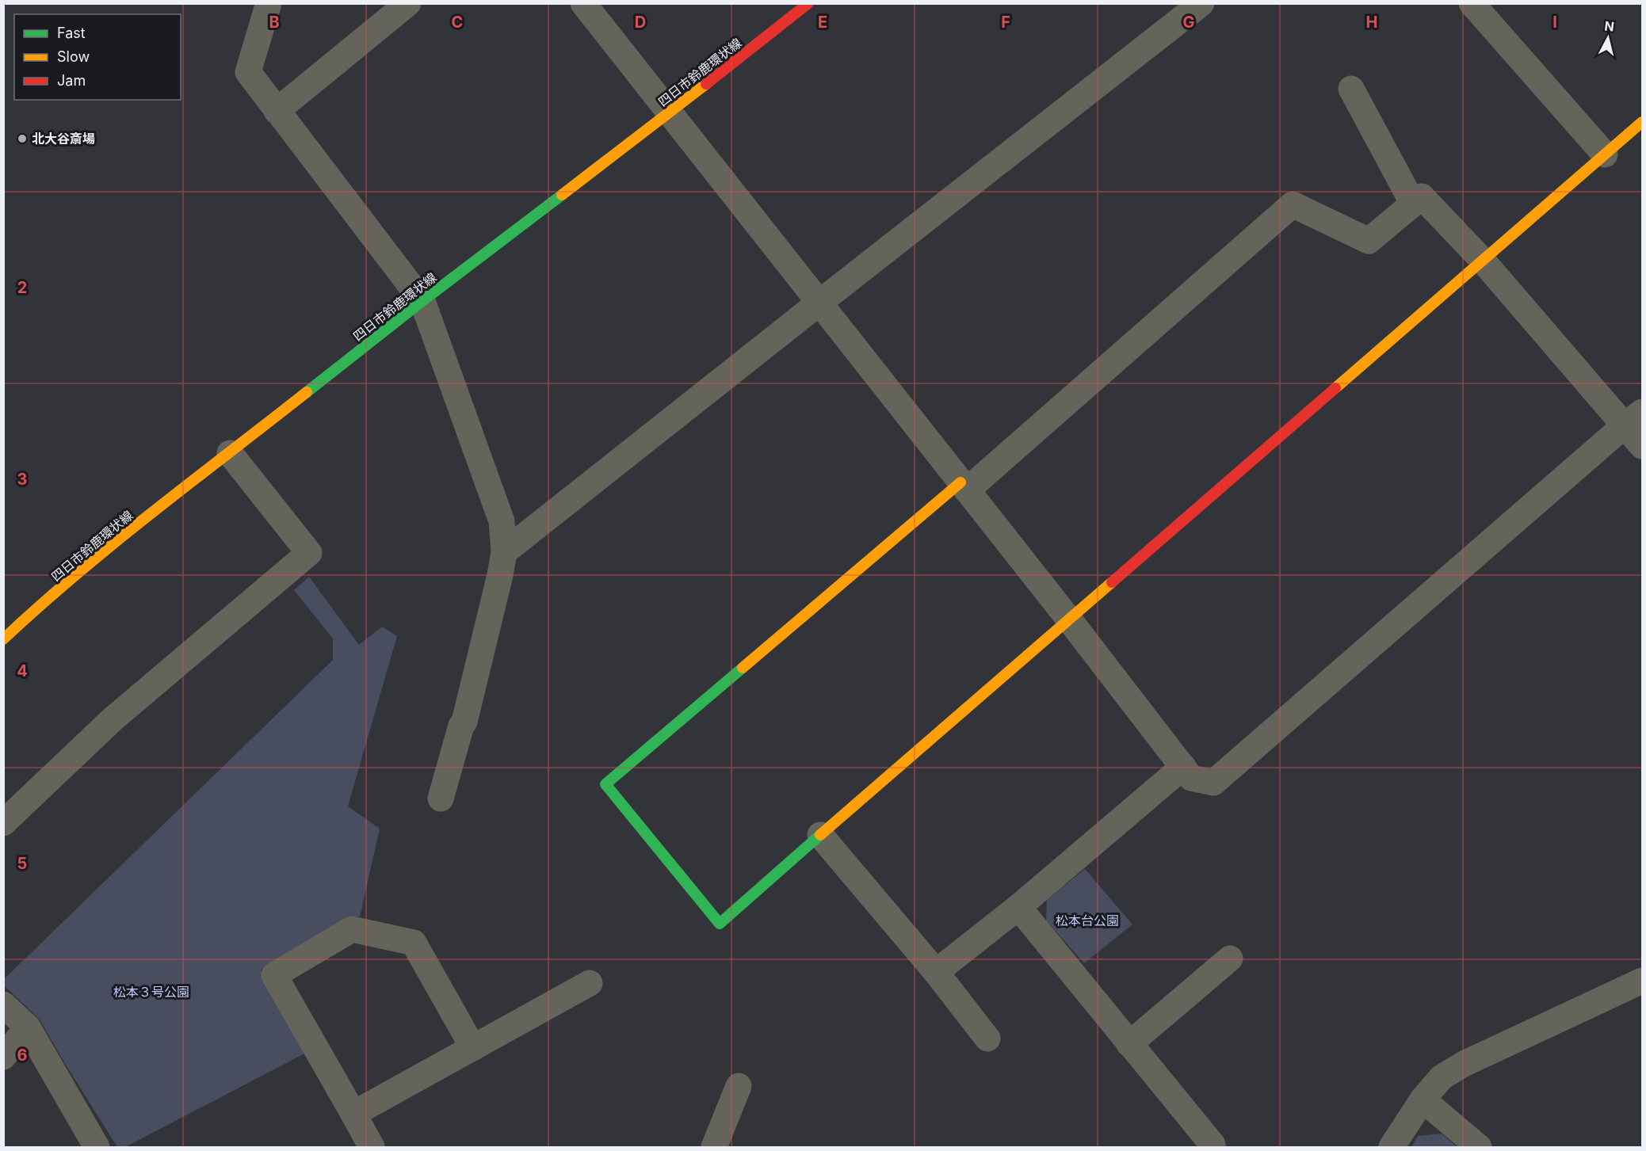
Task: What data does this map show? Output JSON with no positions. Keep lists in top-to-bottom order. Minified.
{"streets":{"street":["四日市鈴鹿環状線"]},"parks":["松本台公園","松本３号公園"],"places":["北大谷斎場"],"legend":["Fast","Slow","Jam"],"north":"top","grid":{"columns":["B","C","D","E","F","G","H","I"],"rows":["2","3","4","5","6"]}}
